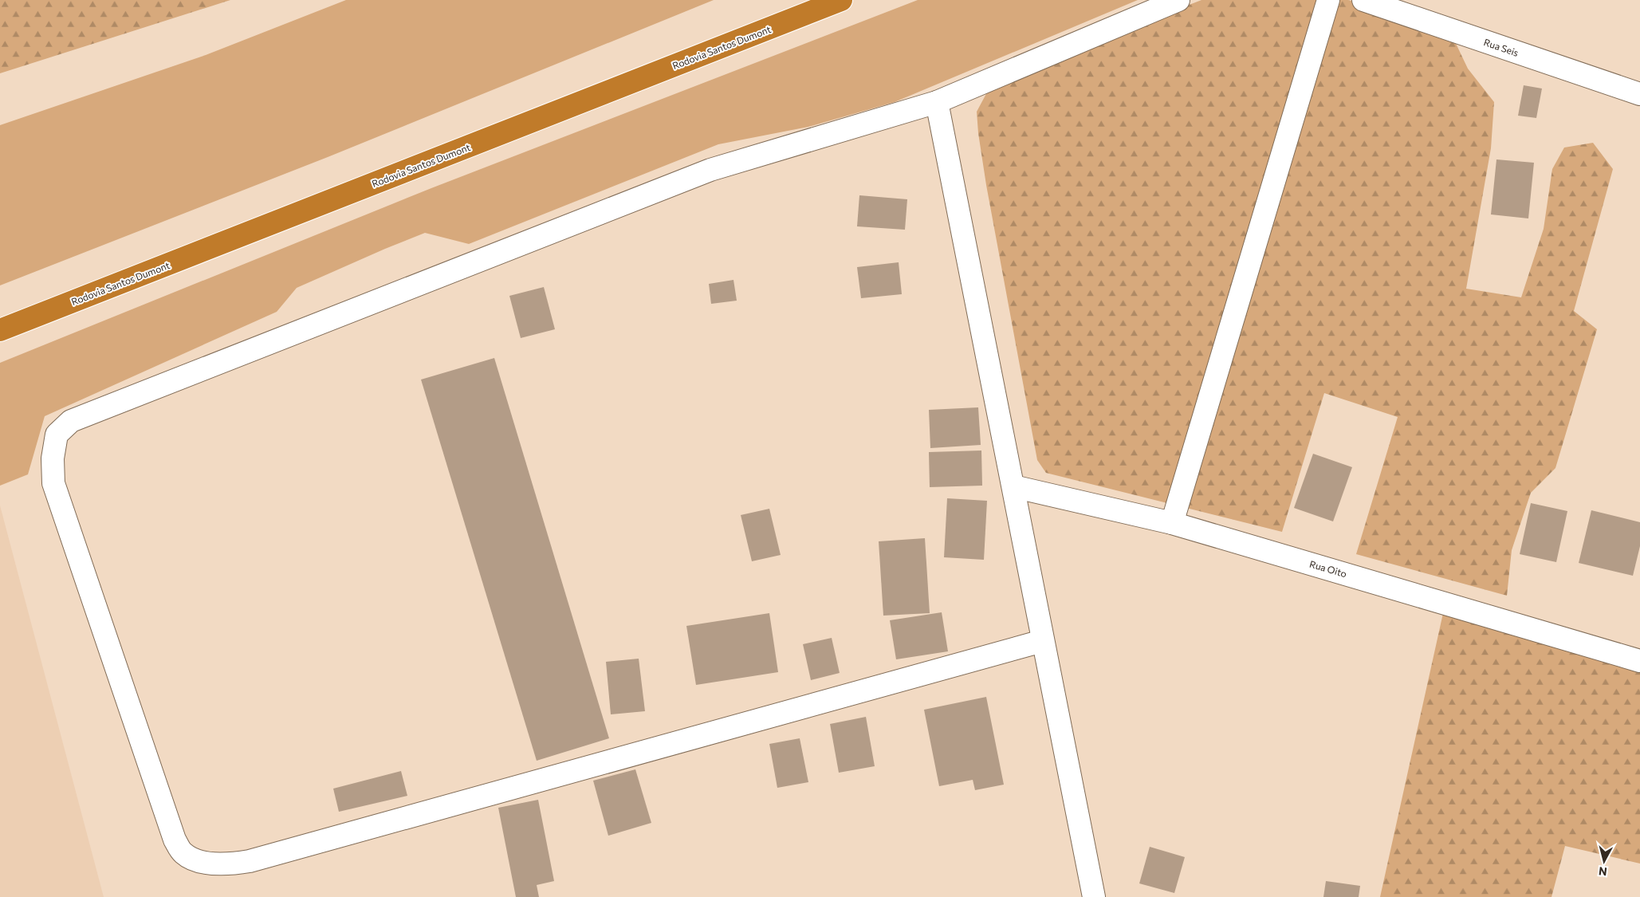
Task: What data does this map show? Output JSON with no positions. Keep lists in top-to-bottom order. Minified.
{"streets":{"highway":["Rodovia Santos Dumont"],"street":["Rua Seis","Rua Oito"]},"north":"bottom"}
